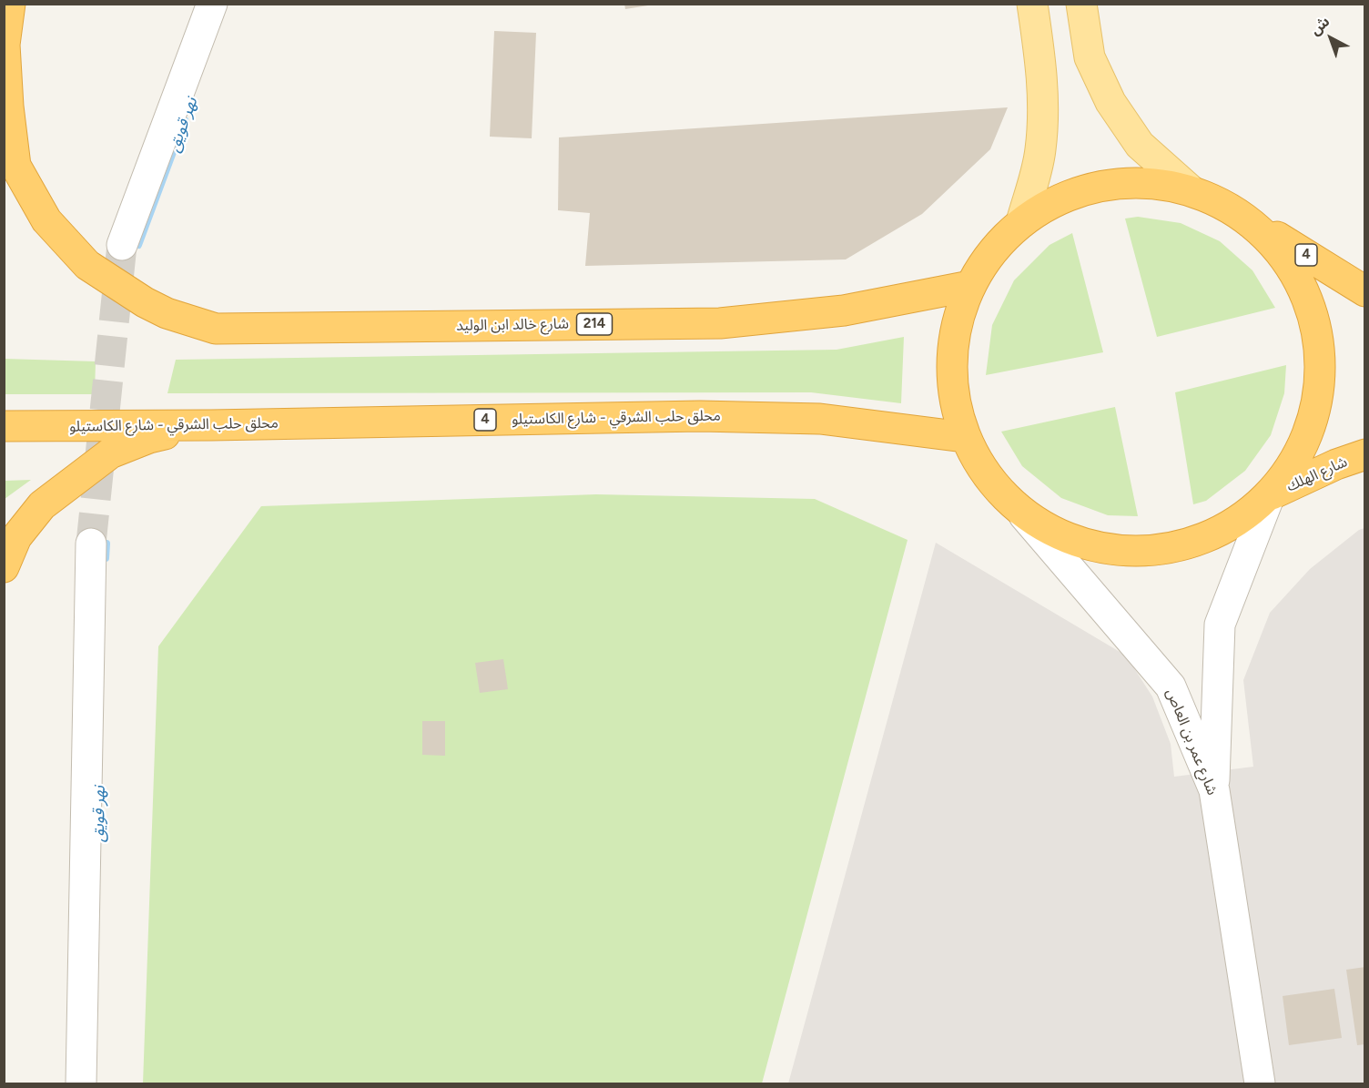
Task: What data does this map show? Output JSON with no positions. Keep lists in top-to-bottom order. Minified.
{"streets":{"highway":["4","214","شارع خالد ابن الوليد","محلق حلب الشرقي - شارع الكاستيلو","شارع الهلك"],"street":["شارع عمر بن العاص"]},"water":["نهر قويق"],"north":"top left"}
